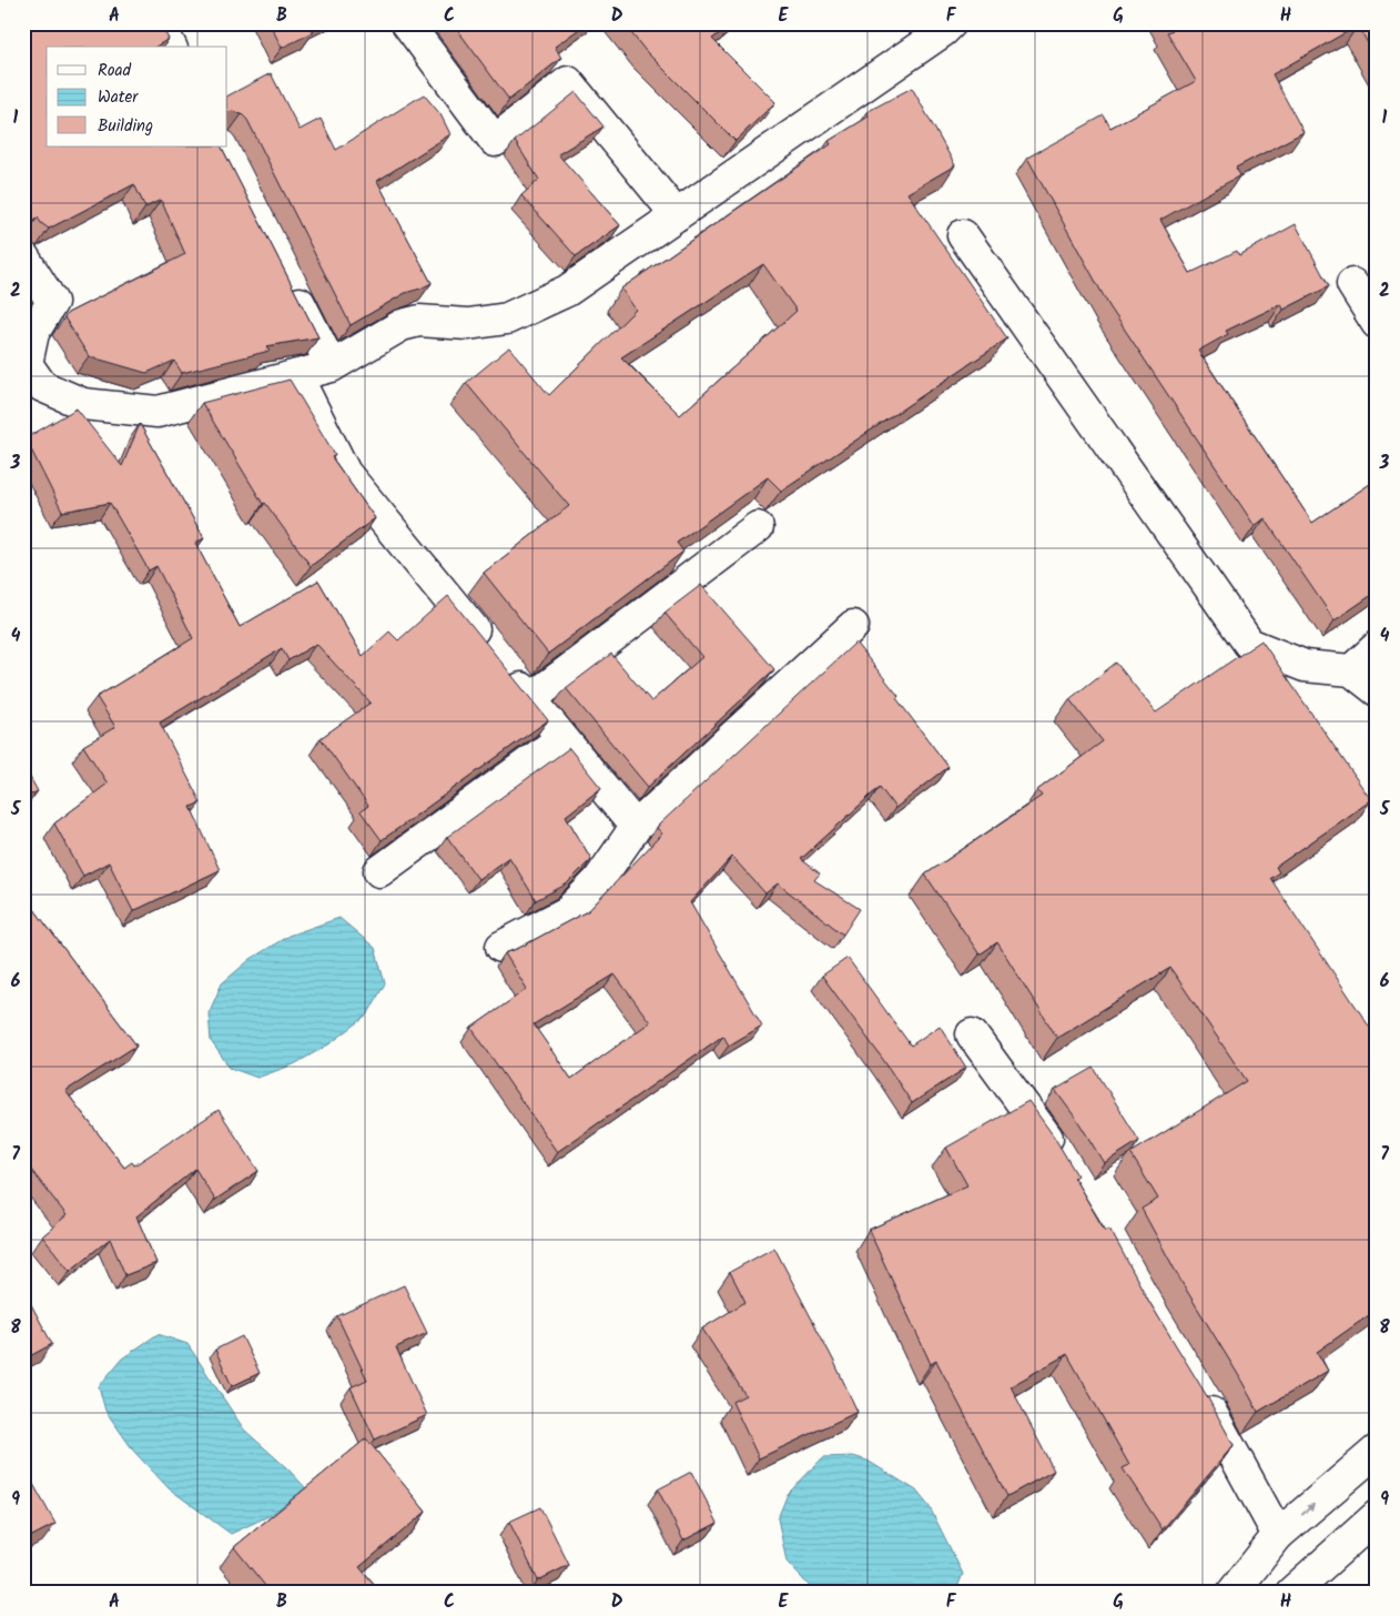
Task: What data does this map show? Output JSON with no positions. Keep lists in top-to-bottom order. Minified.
{"legend":["Road","Water","Building"],"grid":{"columns":["A","B","C","D","E","F","G","H"],"rows":["1","2","3","4","5","6","7","8","9"]}}
